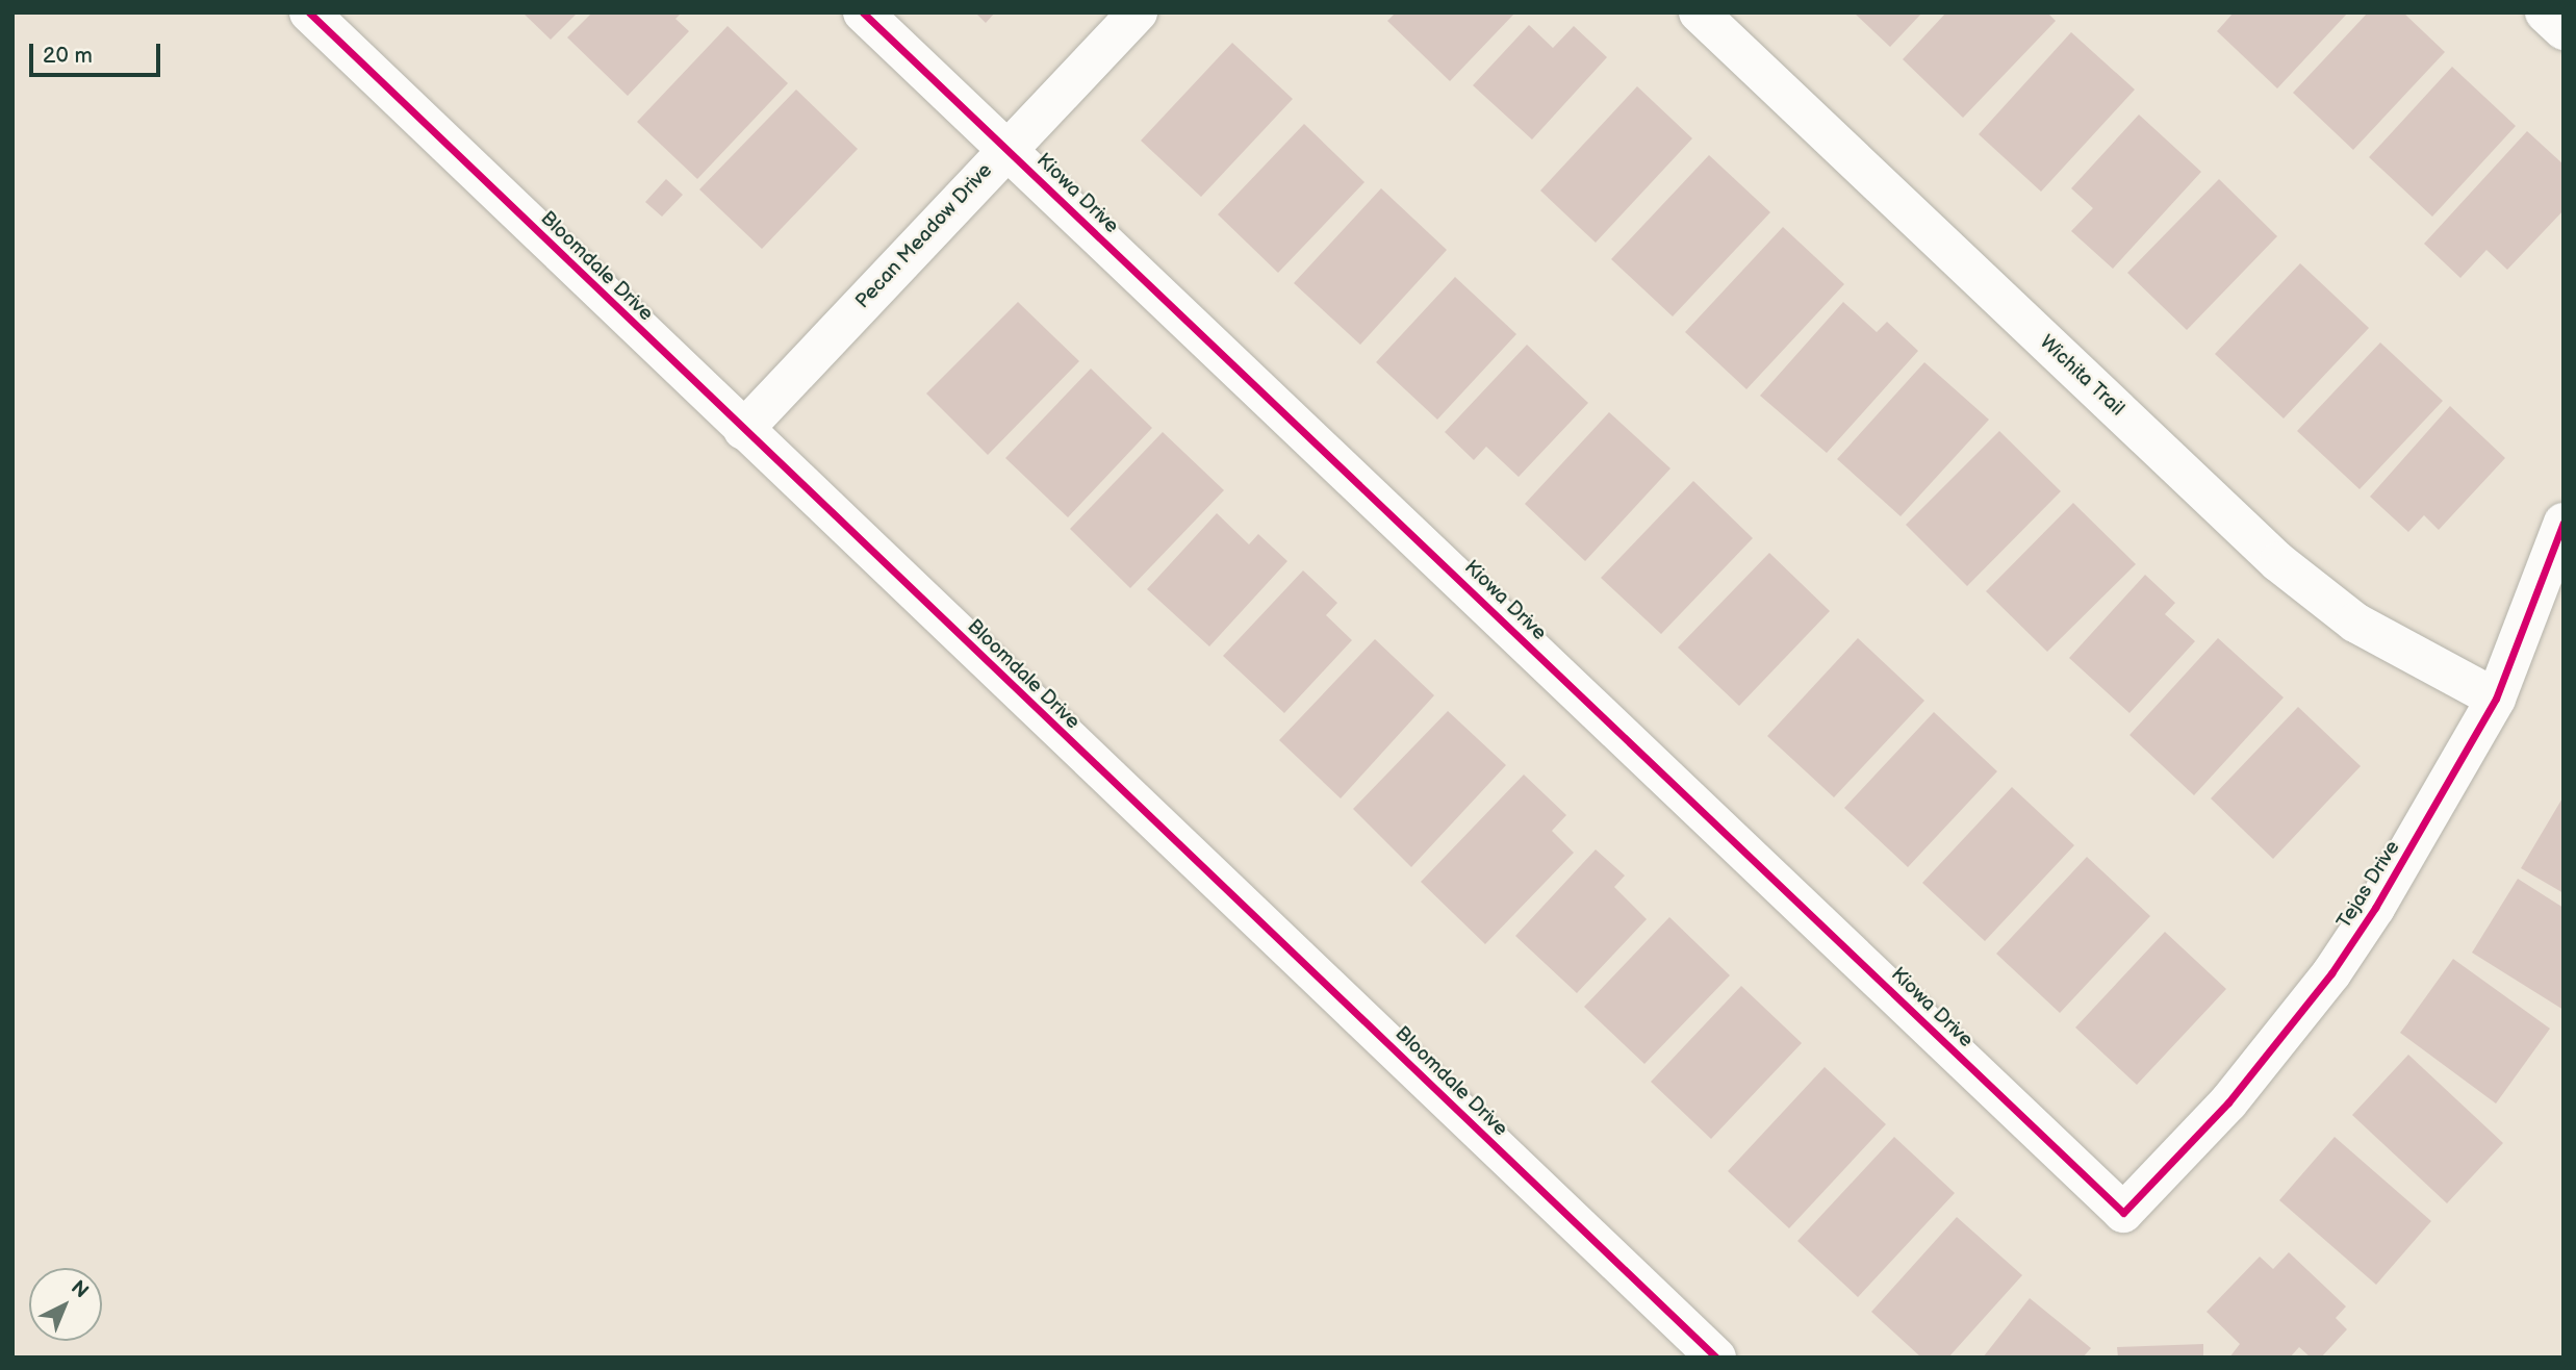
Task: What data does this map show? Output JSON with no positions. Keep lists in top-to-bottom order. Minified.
{"streets":{"street":["Kiowa Drive","Pecan Meadow Drive","Bloomdale Drive","Wichita Trail","Tejas Drive"]},"crossings":[["Kiowa Drive","Pecan Meadow Drive"],["Kiowa Drive","Tejas Drive"],["Pecan Meadow Drive","Bloomdale Drive"],["Wichita Trail","Tejas Drive"]],"scale_bar":"20 m","north":"top right"}
